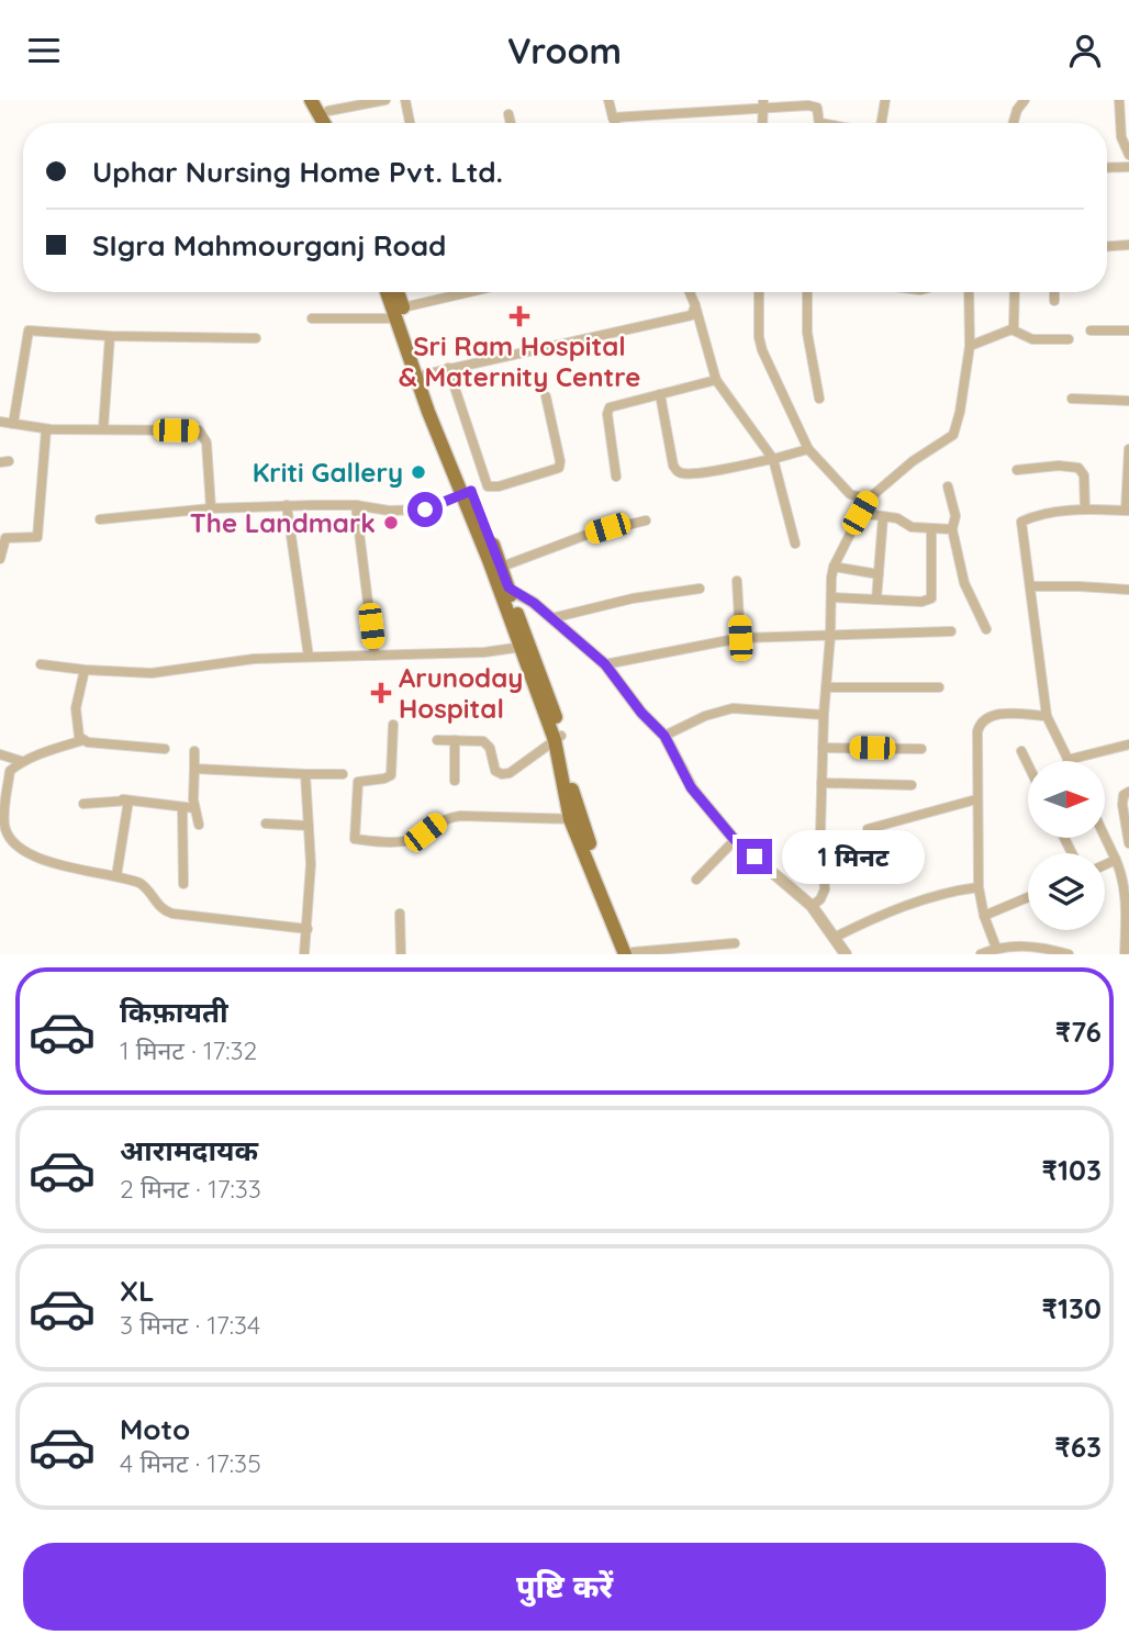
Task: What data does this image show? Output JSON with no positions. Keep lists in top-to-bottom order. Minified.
{"places":{"health":["Sri Ram Hospital & Maternity Centre","Arunoday Hospital"],"other":["Kriti Gallery","The Landmark"]},"north":"right","page":{"header":"Vroom","banner":["Uphar Nursing Home Pvt. Ltd.","SIgra Mahmourganj Road"],"bubble":"1 मिनट","list":[{"name":"किफ़ायती","note":"1 मिनट · 17:32","value":"₹76"},{"name":"आरामदायक","note":"2 मिनट · 17:33","value":"₹103"},{"name":"XL","note":"3 मिनट · 17:34","value":"₹130"},{"name":"Moto","note":"4 मिनट · 17:35","value":"₹63"}],"buttons":"पुष्टि करें"}}
